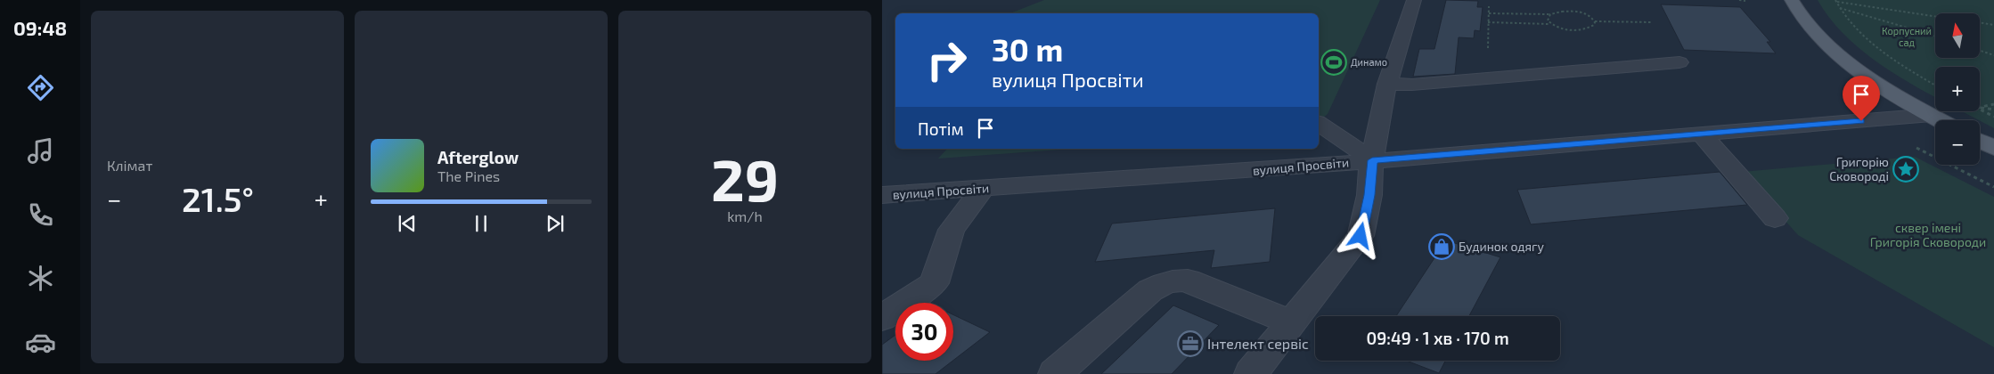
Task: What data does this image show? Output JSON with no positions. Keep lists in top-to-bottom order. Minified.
{"streets":{"street":["вулиця Просвіти"]},"parks":["Корпусний сад","сквер імені Григорія Сковороди"],"places":{"sports":["Динамо"],"place":["Григорію Сковороді"],"shop":["Будинок одягу"],"office":["Інтелект сервіс"]},"north":"top","page":{"tabs":"09:48","tile":["Клімат",["29","km/h"]],"map_buttons":["+","−"],"turn":["30 m","вулиця Просвіти"],"then":"Потім","song":["Afterglow","The Pines"],"heat":["−","21.5°","+"],"limit":"30","trip":"09:49 · 1 хв · 170 m"}}
